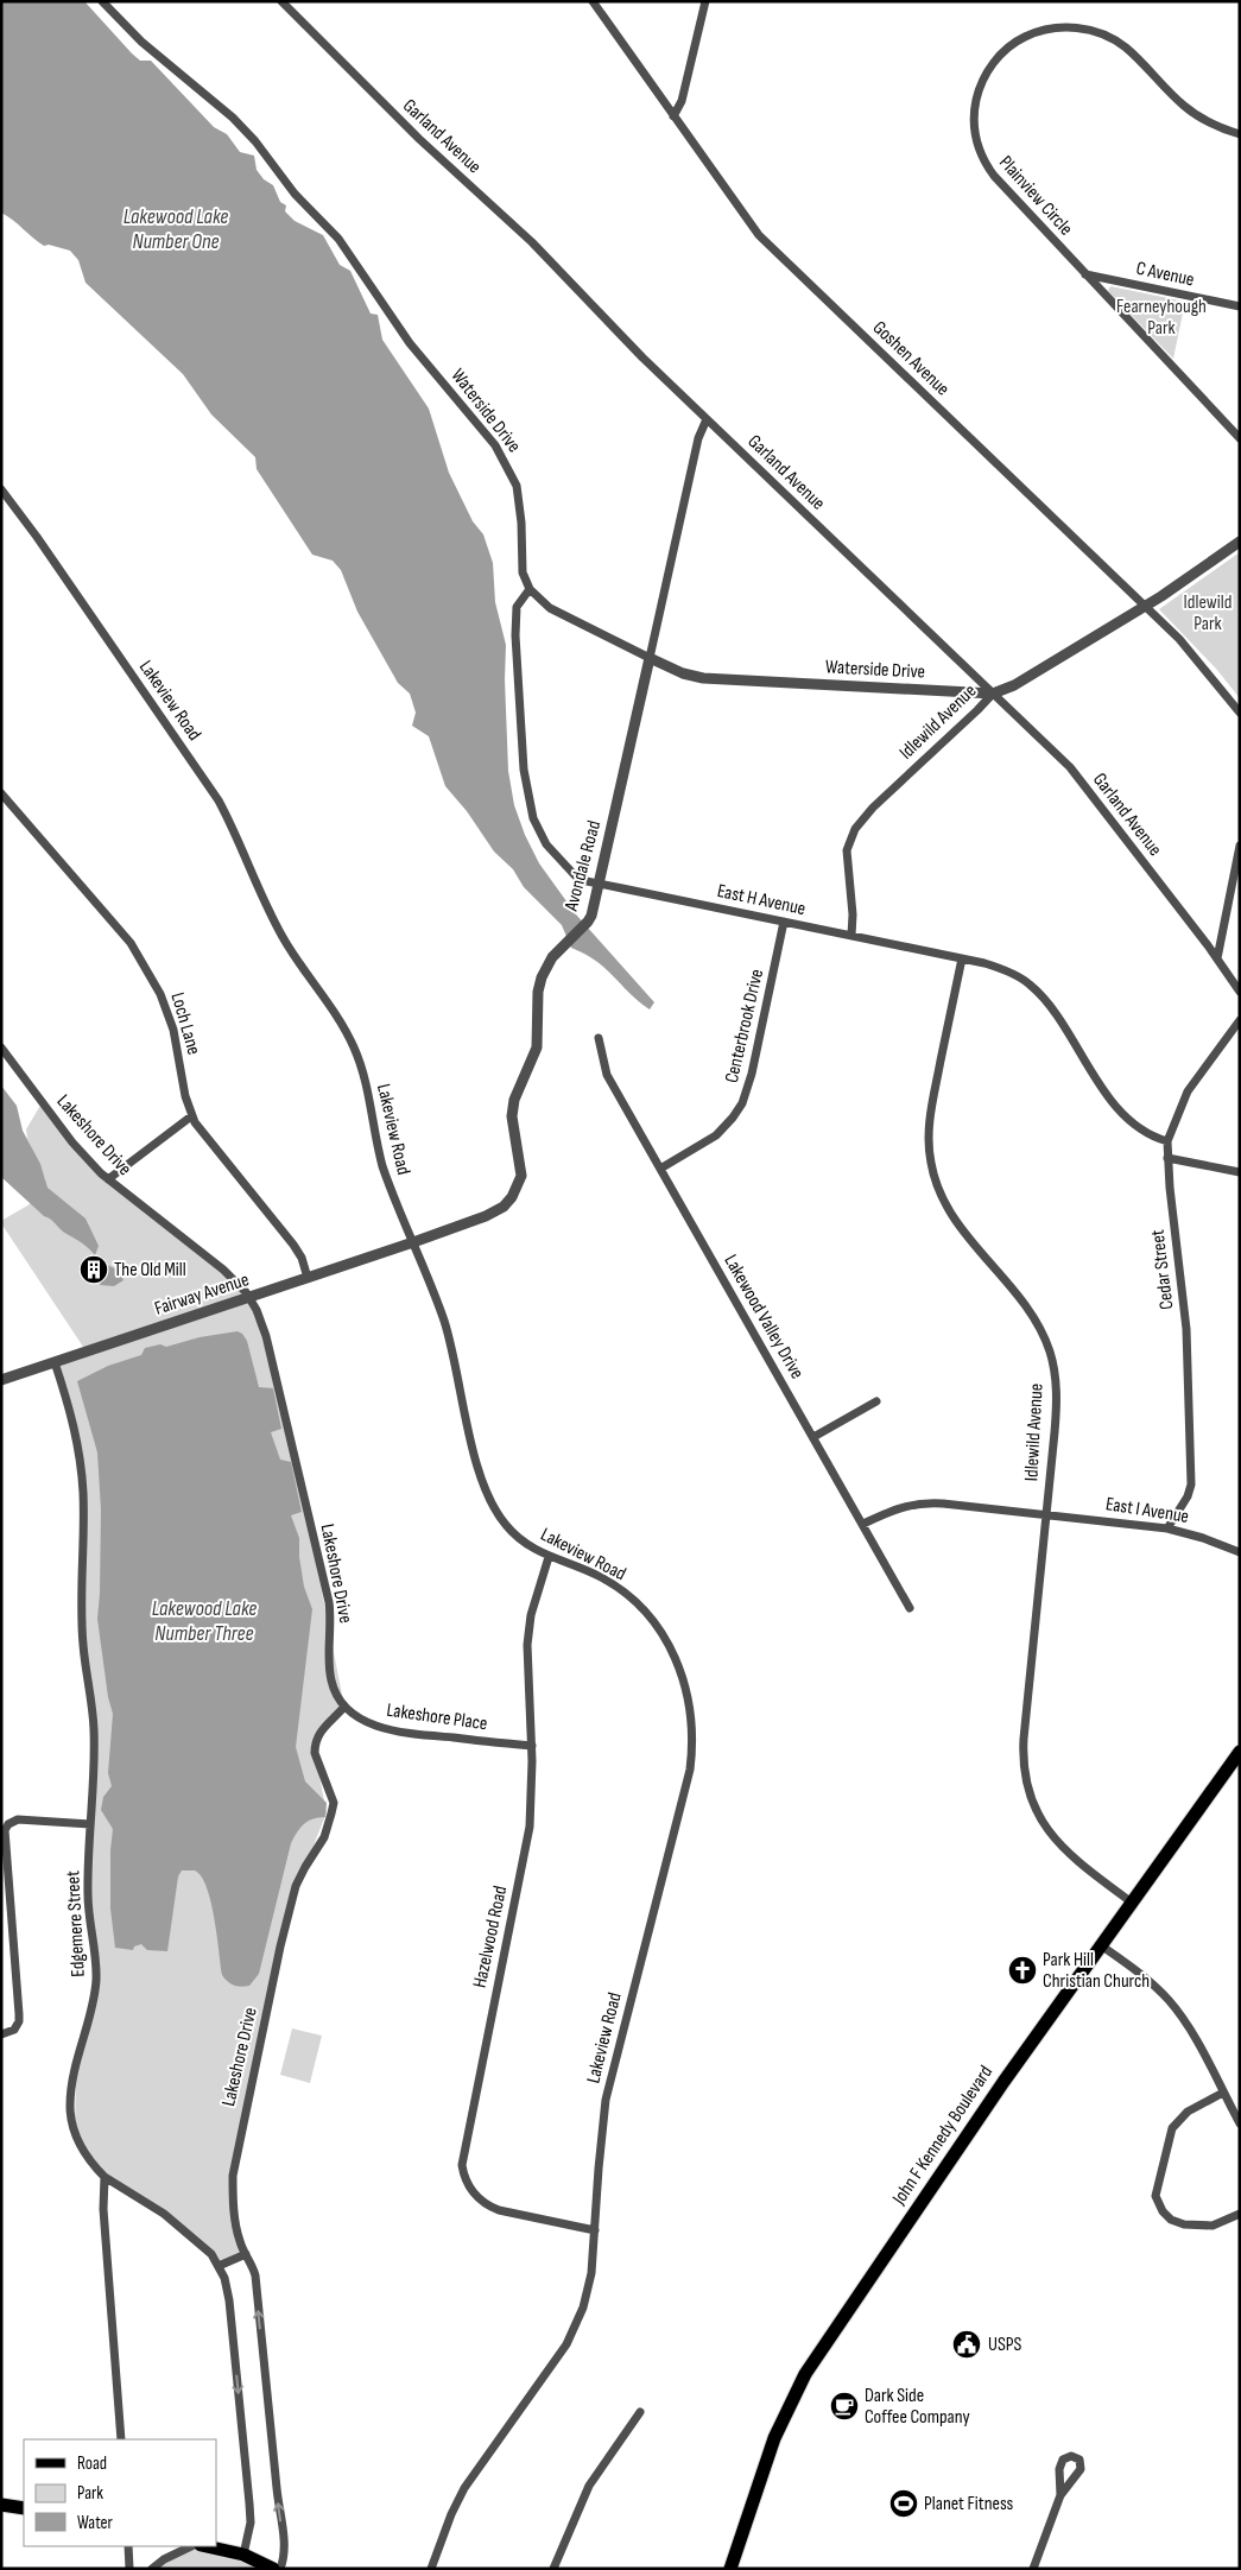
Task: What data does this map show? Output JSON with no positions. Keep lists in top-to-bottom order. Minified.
{"streets":{"main road":["John F Kennedy Boulevard"],"street":["Garland Avenue","Plainview Circle","C Avenue","Goshen Avenue","Waterside Drive","Lakeview Road","Idlewild Avenue","Avondale Road","East H Avenue","Loch Lane","Centerbrook Drive","Lakeshore Drive","Cedar Street","Fairway Avenue","Lakewood Valley Drive","East I Avenue","Lakeshore Place","Edgemere Street","Hazelwood Road"]},"crossings":[["Garland Avenue","Waterside Drive"],["Garland Avenue","Idlewild Avenue"],["Garland Avenue","Avondale Road"],["Plainview Circle","C Avenue"],["Goshen Avenue","Idlewild Avenue"],["Waterside Drive","Idlewild Avenue"],["Waterside Drive","Avondale Road"],["Waterside Drive","East H Avenue"],["Lakeview Road","Avondale Road"],["Lakeview Road","Fairway Avenue"],["Lakeview Road","Hazelwood Road"],["Idlewild Avenue","East H Avenue"],["Idlewild Avenue","East I Avenue"],["Idlewild Avenue","John F Kennedy Boulevard"],["Avondale Road","East H Avenue"],["Avondale Road","Fairway Avenue"],["East H Avenue","Centerbrook Drive"],["East H Avenue","Cedar Street"],["Loch Lane","Fairway Avenue"],["Centerbrook Drive","Lakewood Valley Drive"],["Lakeshore Drive","Fairway Avenue"],["Lakeshore Drive","Lakeshore Place"],["Cedar Street","East I Avenue"],["Fairway Avenue","Edgemere Street"],["Lakewood Valley Drive","East I Avenue"],["Lakeshore Place","Hazelwood Road"]],"water":["Lakewood Lake Number One","Lakewood Lake Number Three"],"parks":["Fearneyhough Park","Idlewild Park"],"places":{"building":["The Old Mill"],"church":["Park Hill Christian Church"],"public building":["USPS"],"cafe":["Dark Side Coffee Company"],"sports":["Planet Fitness"]},"legend":["Road","Park","Water"]}
